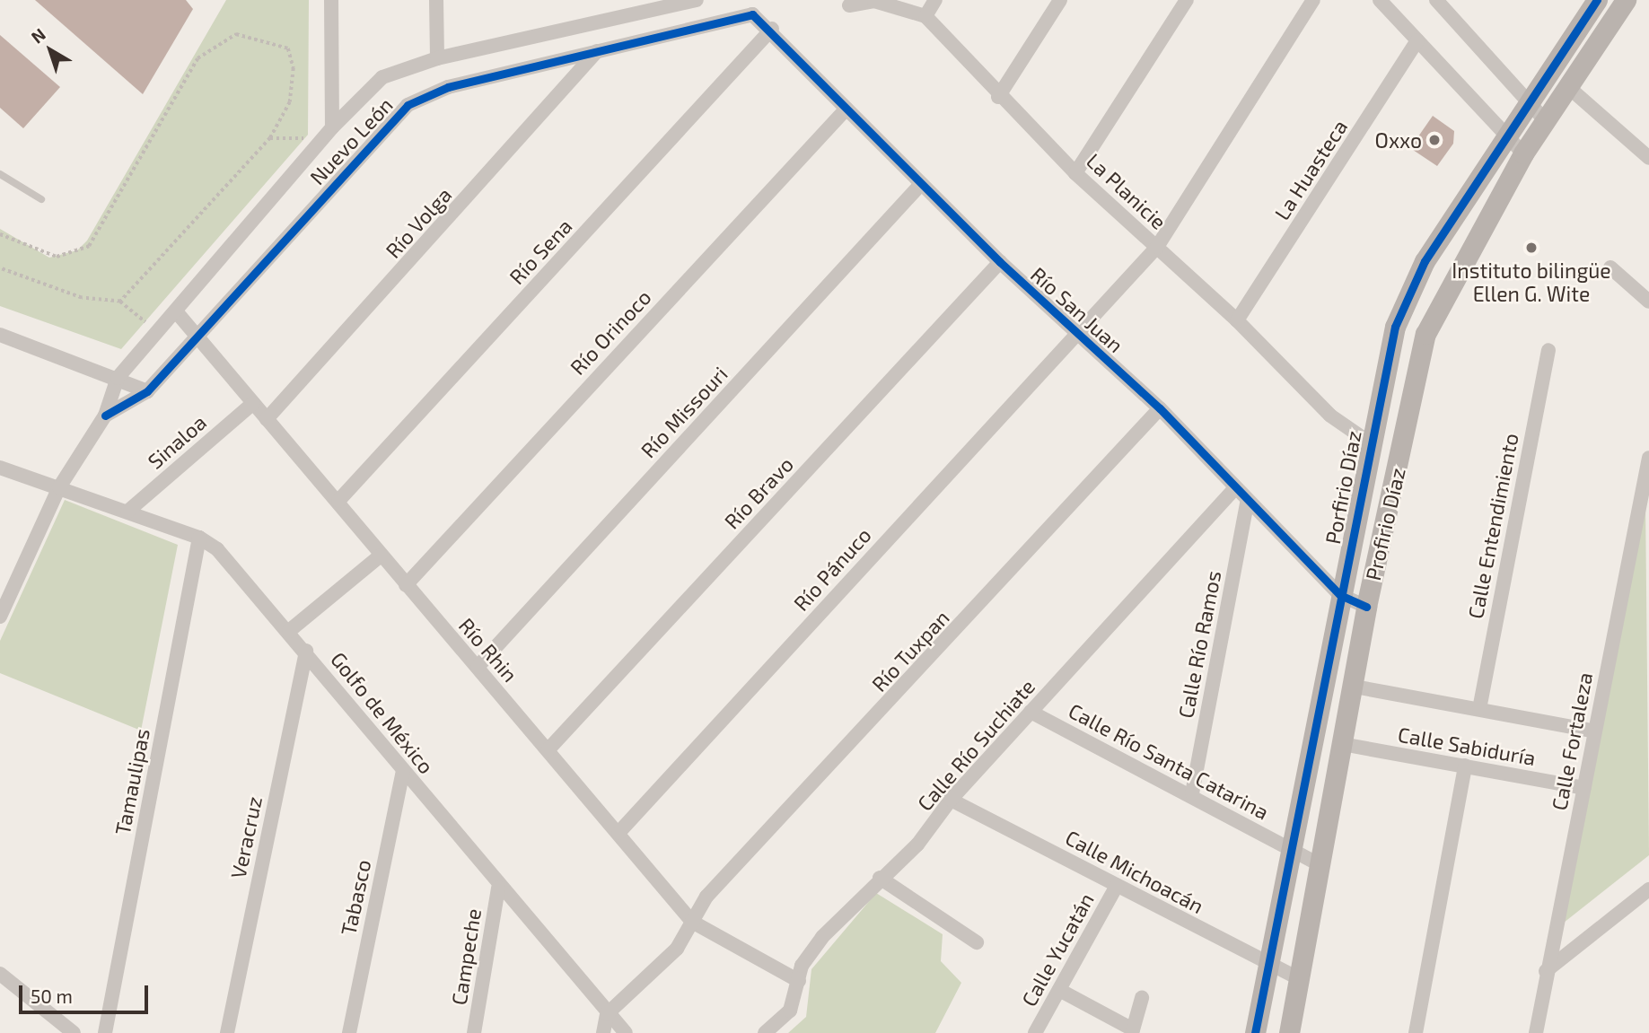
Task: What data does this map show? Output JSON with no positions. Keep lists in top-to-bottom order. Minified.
{"streets":{"street":["Nuevo León","La Huasteca","La Planicie","Río Volga","Río Sena","Río San Juan","Río Orinoco","Río Missouri","Sinaloa","Porfirio Díaz","Río Bravo","Profirio Díaz","Calle Entendimiento","Río Pánuco","Calle Río Ramos","Río Rhin","Río Tuxpan","Golfo de México","Calle Fortaleza","Calle Río Suchiate","Calle Sabiduría","Calle Río Santa Catarina","Tamaulipas","Veracruz","Calle Michoacán","Tabasco","Calle Yucatán","Campeche"]},"crossings":[["Nuevo León","Río Volga"],["Nuevo León","Río Rhin"],["Nuevo León","Golfo de México"],["La Huasteca","La Planicie"],["La Planicie","Porfirio Díaz"],["La Planicie","Río Pánuco"],["Río Volga","Río Rhin"],["Río Sena","Río San Juan"],["Río Sena","Río Rhin"],["Río San Juan","Río Orinoco"],["Río San Juan","Río Missouri"],["Río San Juan","Porfirio Díaz"],["Río San Juan","Río Bravo"],["Río San Juan","Profirio Díaz"],["Río San Juan","Río Pánuco"],["Río San Juan","Calle Río Ramos"],["Río San Juan","Río Tuxpan"],["Río San Juan","Calle Río Suchiate"],["Río Orinoco","Río Rhin"],["Río Missouri","Río Rhin"],["Sinaloa","Río Rhin"],["Sinaloa","Golfo de México"],["Porfirio Díaz","Calle Río Santa Catarina"],["Porfirio Díaz","Calle Michoacán"],["Río Bravo","Río Rhin"],["Profirio Díaz","Calle Sabiduría"],["Profirio Díaz","Calle Río Santa Catarina"],["Profirio Díaz","Calle Michoacán"],["Calle Entendimiento","Calle Sabiduría"],["Río Pánuco","Río Rhin"],["Calle Río Ramos","Calle Río Santa Catarina"],["Río Rhin","Río Tuxpan"],["Río Rhin","Calle Río Suchiate"],["Río Tuxpan","Golfo de México"],["Golfo de México","Tamaulipas"],["Golfo de México","Veracruz"],["Golfo de México","Tabasco"],["Golfo de México","Campeche"],["Calle Fortaleza","Calle Sabiduría"],["Calle Río Suchiate","Calle Río Santa Catarina"],["Calle Río Suchiate","Calle Michoacán"],["Calle Michoacán","Calle Yucatán"]],"places":["Oxxo","Instituto bilingüe Ellen G. Wite"],"scale_bar":"50 m","north":"top left"}
